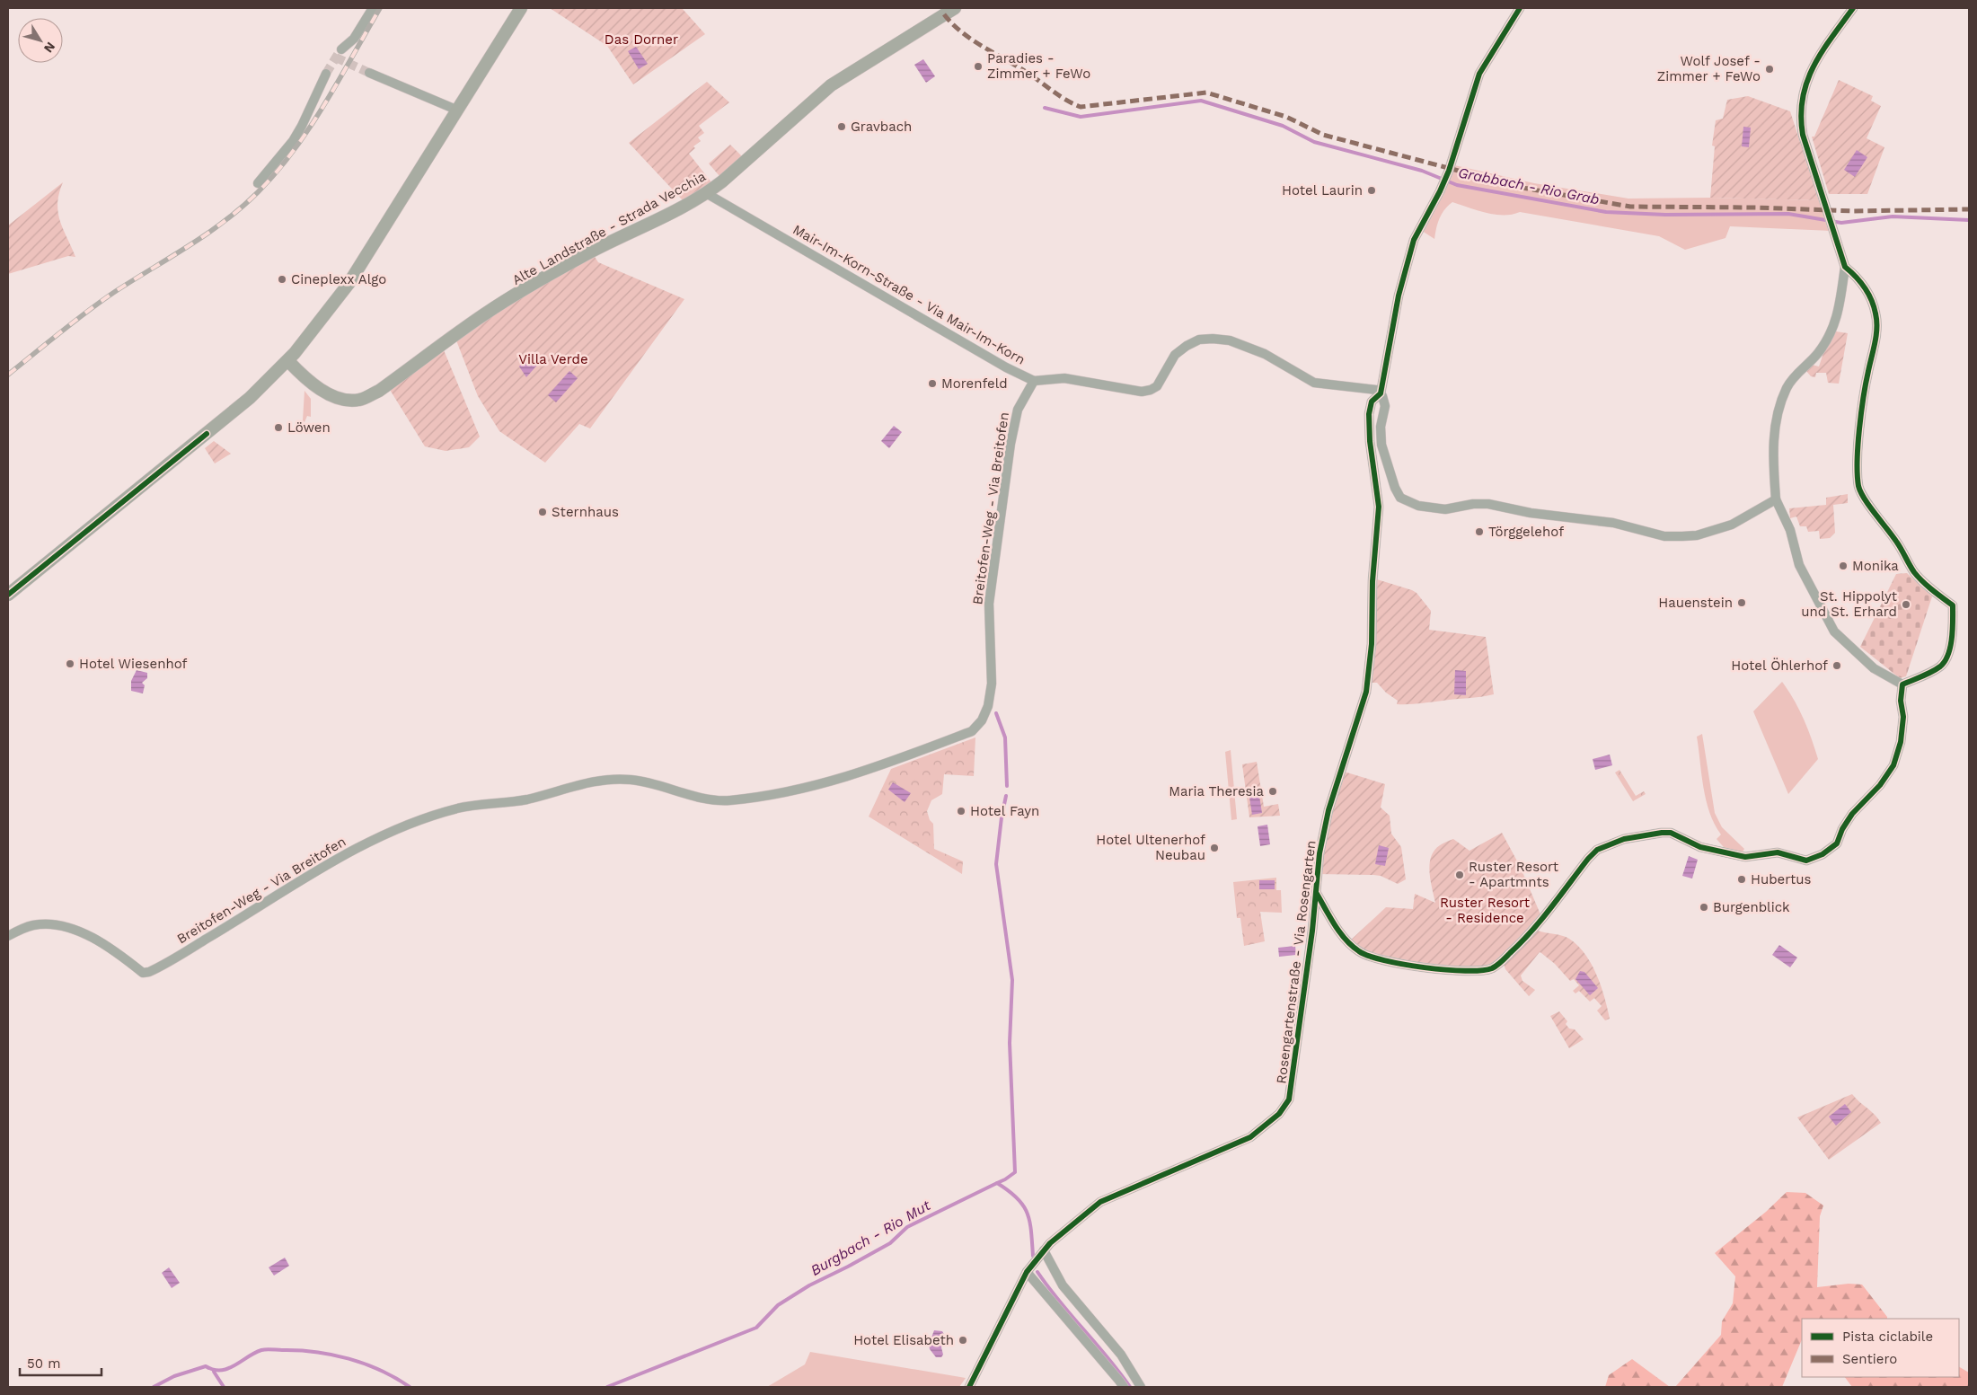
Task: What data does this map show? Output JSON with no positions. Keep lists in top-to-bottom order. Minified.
{"streets":{"main road":["Alte Landstraße - Strada Vecchia"],"street":["Mair-Im-Korn-Straße - Via Mair-Im-Korn","Breitofen-Weg - Via Breitofen","Rosengartenstraße - Via Rosengarten"]},"crossings":[["Alte Landstraße - Strada Vecchia","Mair-Im-Korn-Straße - Via Mair-Im-Korn"],["Mair-Im-Korn-Straße - Via Mair-Im-Korn","Breitofen-Weg - Via Breitofen"],["Mair-Im-Korn-Straße - Via Mair-Im-Korn","Rosengartenstraße - Via Rosengarten"]],"water":["Grabbach - Rio Grab","Burgbach - Rio Mut"],"parks":["Das Dorner","Villa Verde","Ruster Resort - Residence"],"places":["Paradies - Zimmer + FeWo","Wolf Josef - Zimmer + FeWo","Gravbach","Hotel Laurin","Cineplexx Algo","Morenfeld","Löwen","Sternhaus","Törggelehof","Monika","Hauenstein","St. Hippolyt und St. Erhard","Hotel Wiesenhof","Hotel Öhlerhof","Maria Theresia","Hotel Fayn","Hotel Ultenerhof Neubau","Ruster Resort - Apartmnts","Hubertus","Burgenblick","Hotel Elisabeth"],"legend":["Pista ciclabile","Sentiero"],"scale_bar":"50 m","north":"bottom right"}
